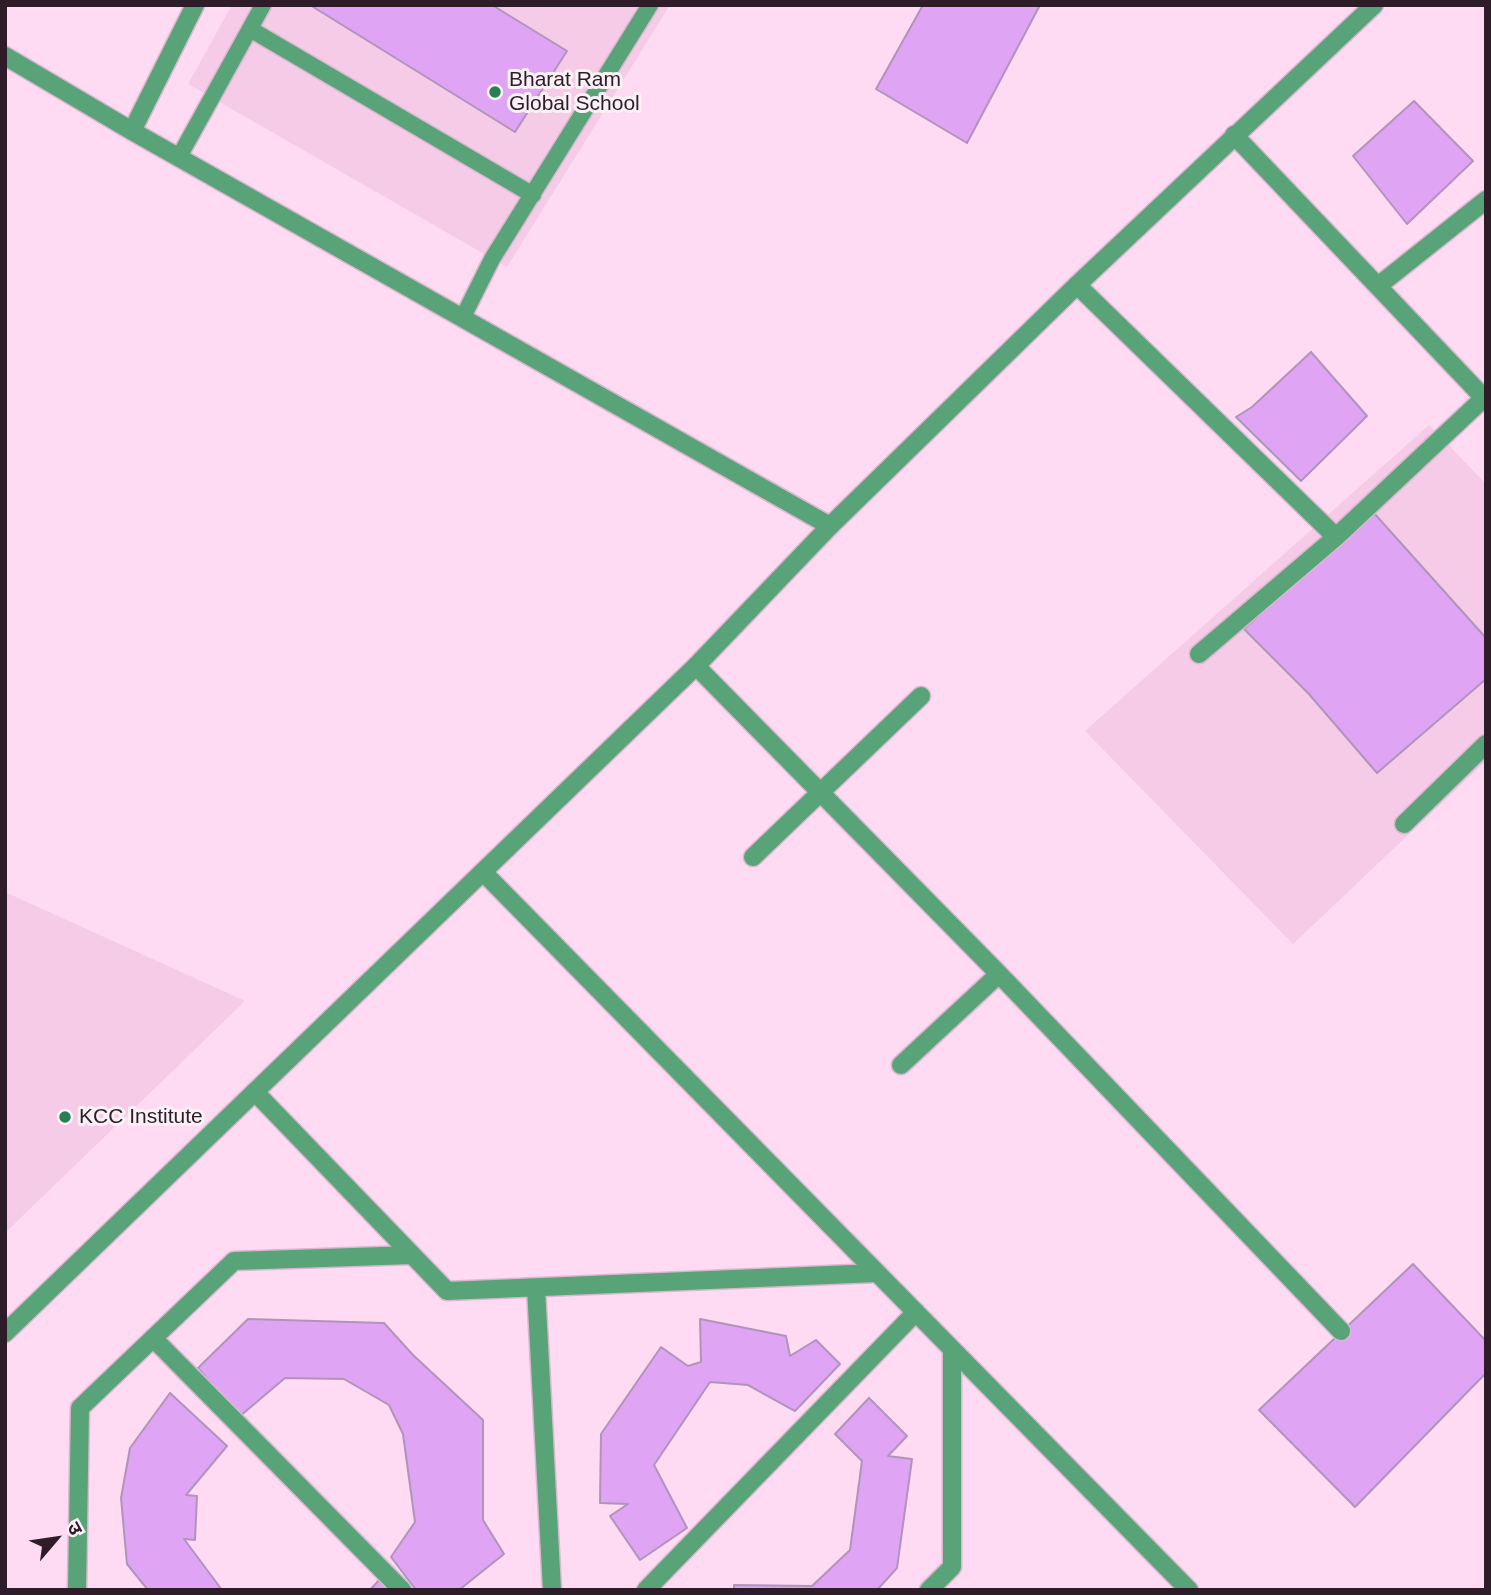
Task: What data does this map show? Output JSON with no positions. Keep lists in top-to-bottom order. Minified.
{"places":["Bharat Ram Global School","KCC Institute"],"north":"top right"}
